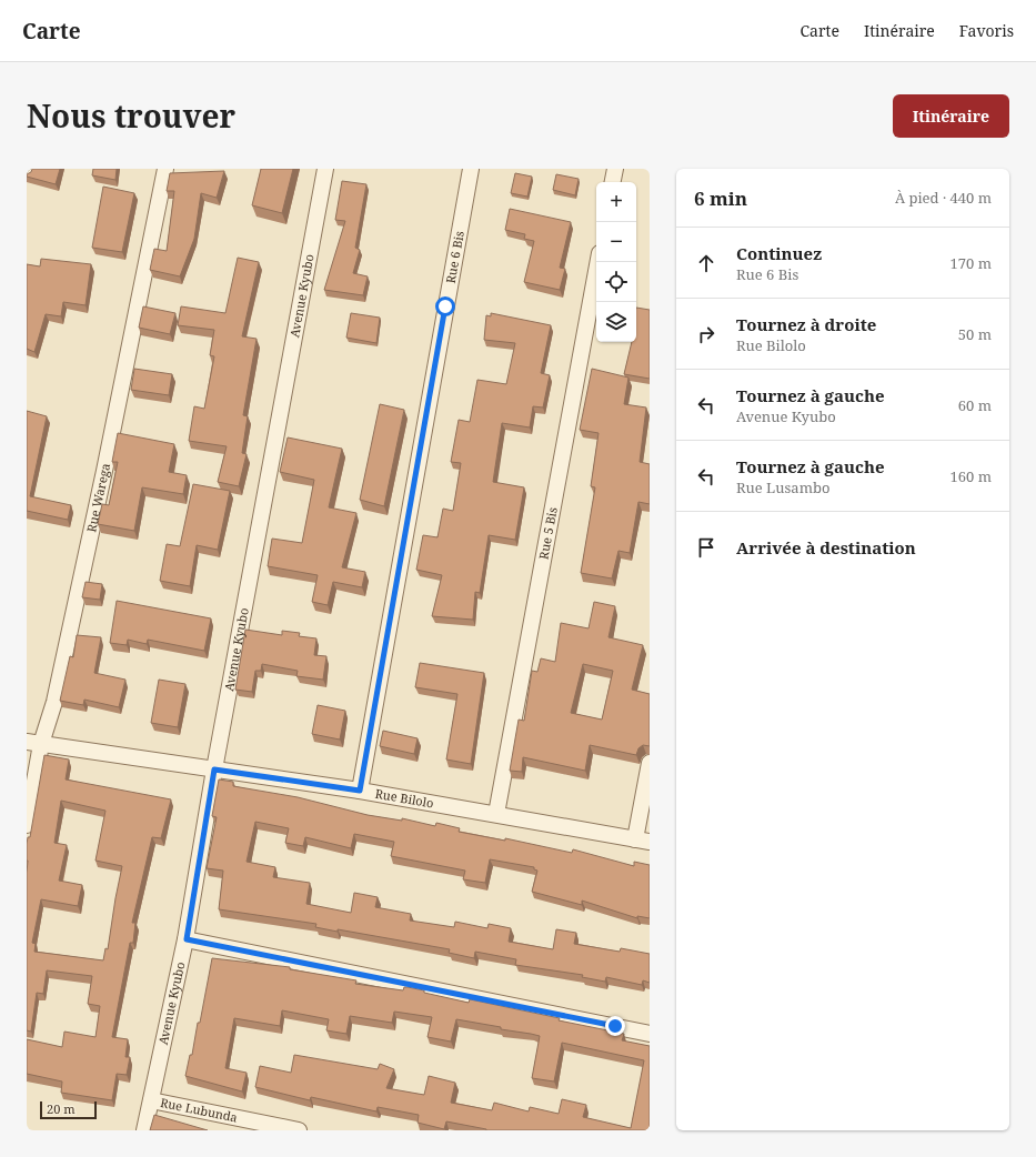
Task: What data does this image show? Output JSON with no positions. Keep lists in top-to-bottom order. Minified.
{"streets":{"street":["Rue 6 Bis","Avenue Kyubo","Rue Warega","Rue 5 Bis","Rue Bilolo","Rue Lubunda"]},"crossings":[["Rue 6 Bis","Rue Bilolo"],["Avenue Kyubo","Rue Bilolo"],["Avenue Kyubo","Rue Lubunda"],["Rue Warega","Rue Bilolo"],["Rue 5 Bis","Rue Bilolo"]],"scale_bar":"20 m","page":{"header":"Carte","nav":["Carte","Itinéraire","Favoris"],"title":"Nous trouver","buttons":"Itinéraire","heading":["6 min","À pied · 440 m"],"map_buttons":["+","−"],"list":[["Continuez","Rue 6 Bis","170 m"],["Tournez à droite","Rue Bilolo","50 m"],["Tournez à gauche","Avenue Kyubo","60 m"],["Tournez à gauche","Rue Lusambo","160 m"],"Arrivée à destination"],"scale":"20 m"}}
